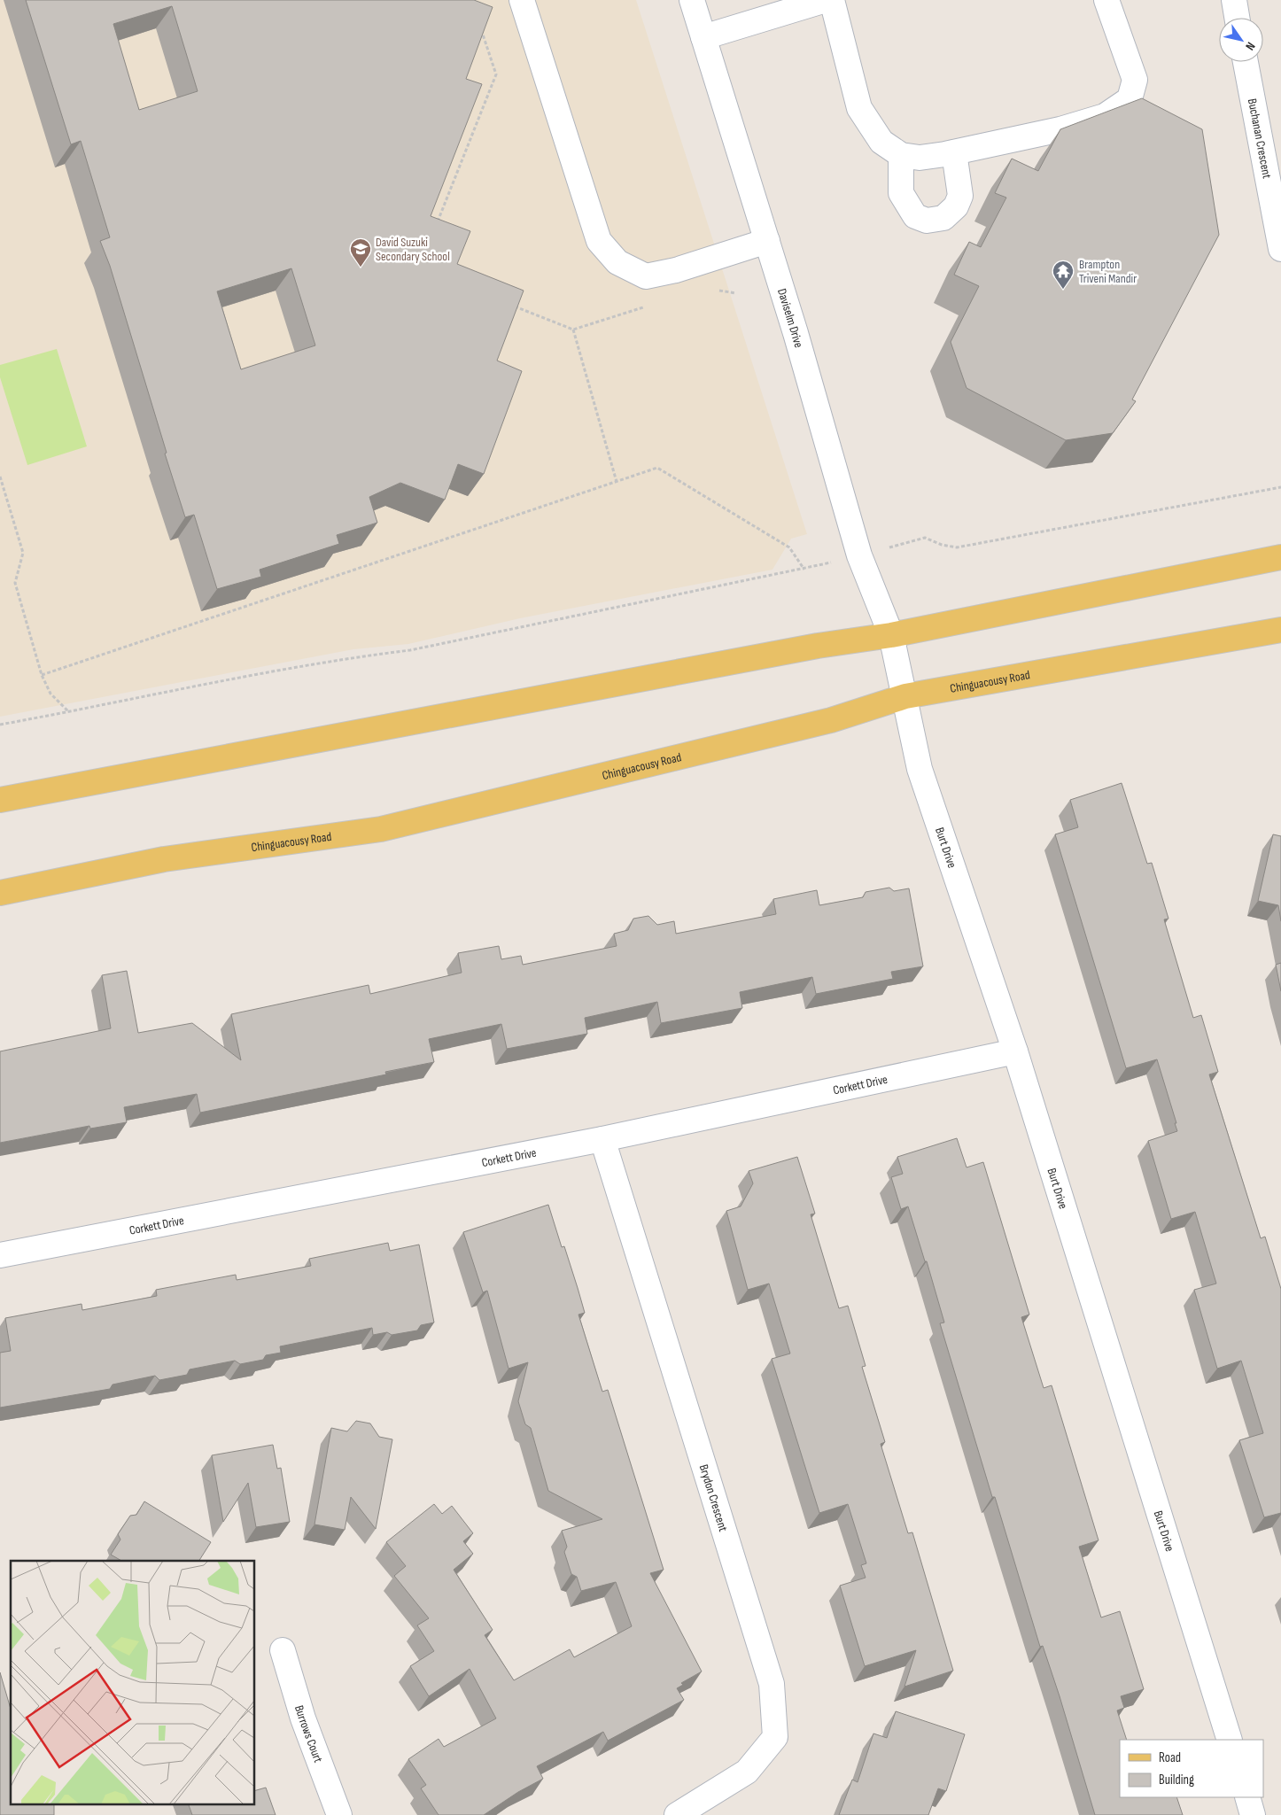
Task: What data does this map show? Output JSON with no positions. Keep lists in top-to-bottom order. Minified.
{"streets":{"main road":["Chinguacousy Road"],"street":["Buchanan Crescent","Daviselm Drive","Burt Drive","Corkett Drive","Brydon Crescent","Burrows Court"]},"crossings":[["Daviselm Drive","Burt Drive"],["Chinguacousy Road","Burt Drive"],["Burt Drive","Corkett Drive"],["Corkett Drive","Brydon Crescent"]],"places":{"school or university":["David Suzuki Secondary School"],"temple":["Brampton Triveni Mandir"]},"legend":["Road","Building"],"north":"bottom right"}
